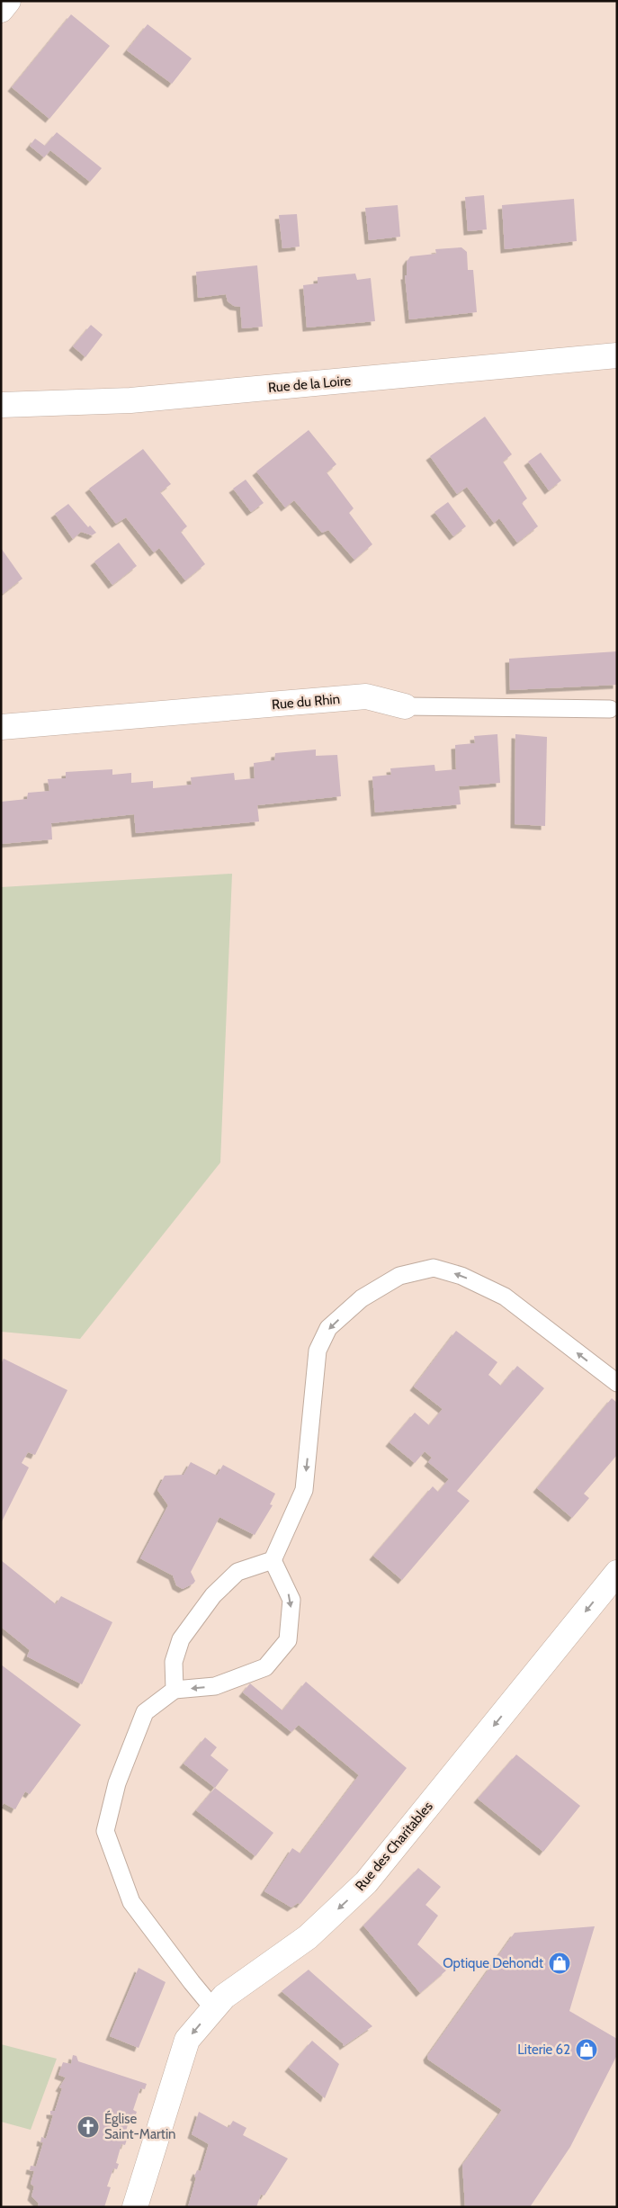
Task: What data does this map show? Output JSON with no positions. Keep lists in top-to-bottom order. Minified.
{"streets":{"street":["Rue de la Loire","Rue du Rhin","Rue des Charitables"]},"one_way":["Rue des Charitables"],"places":{"shop":["Optique Dehondt","Literie 62"],"church":["Église Saint-Martin"]}}
